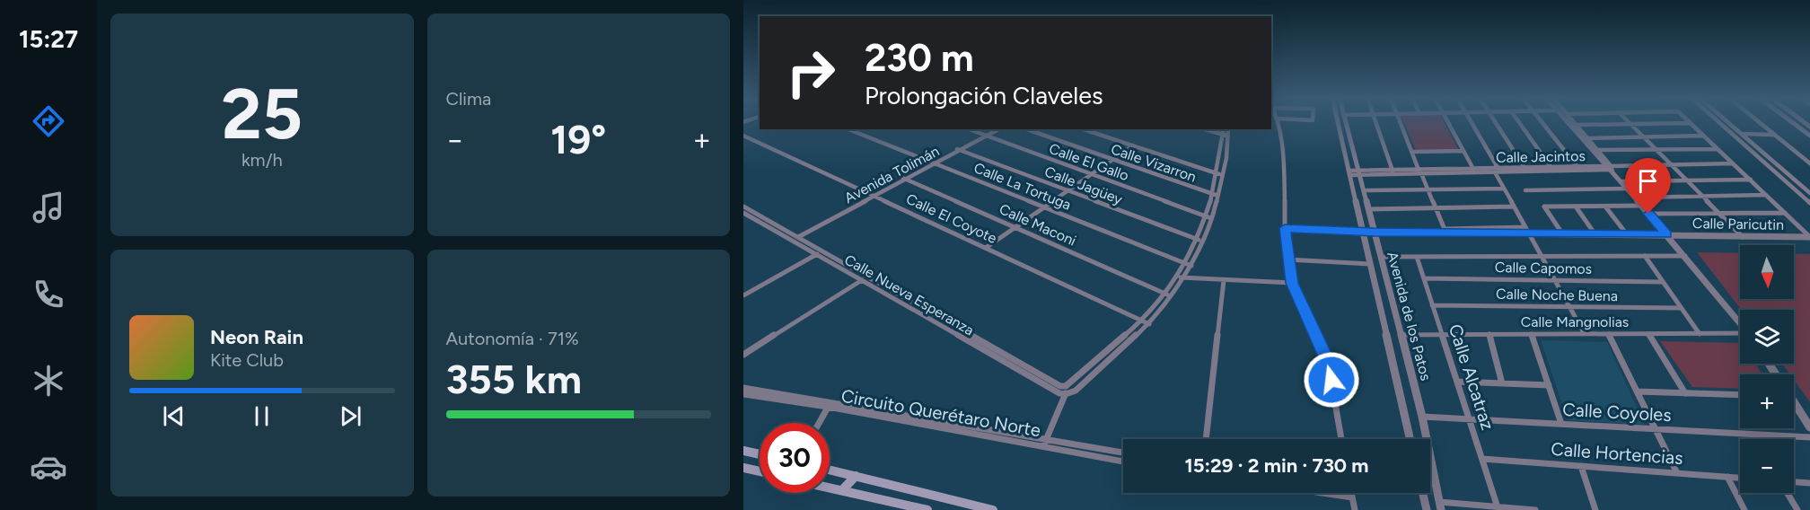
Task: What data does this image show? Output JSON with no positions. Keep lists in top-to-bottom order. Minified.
{"streets":{"street":["Calle Jacintos","Calle El Gallo","Calle Vizarron","Avenida Tolimán","Calle Jagüey","Calle La Tortuga","Calle El Coyote","Calle Paricutin","Calle Maconi","Calle Capomos","Calle Nueva Esperanza","Calle Noche Buena","Avenida de los Patos","Calle Mangnolias","Calle Alcatraz","Calle Coyoles","Circuito Querétaro Norte","Calle Hortencias"]},"crossings":[["Calle Jacintos","Avenida de los Patos"],["Calle El Gallo","Avenida Tolimán"],["Avenida Tolimán","Calle Jagüey"],["Avenida Tolimán","Calle La Tortuga"],["Avenida Tolimán","Calle El Coyote"],["Avenida Tolimán","Calle Maconi"],["Avenida Tolimán","Calle Nueva Esperanza"],["Calle Paricutin","Avenida de los Patos"],["Calle Capomos","Calle Alcatraz"],["Calle Noche Buena","Calle Alcatraz"],["Avenida de los Patos","Calle Mangnolias"],["Avenida de los Patos","Calle Coyoles"],["Calle Mangnolias","Calle Alcatraz"],["Calle Alcatraz","Calle Coyoles"],["Calle Alcatraz","Calle Hortencias"]],"north":"bottom","page":{"tabs":"15:27","tile":[["25","km/h"],"Clima",["Autonomía · 71%","355 km"]],"turn":["230 m","Prolongación Claveles"],"heat":["−","19°","+"],"map_buttons":["+","−"],"song":["Neon Rain","Kite Club"],"limit":"30","trip":"15:29 · 2 min · 730 m"}}
